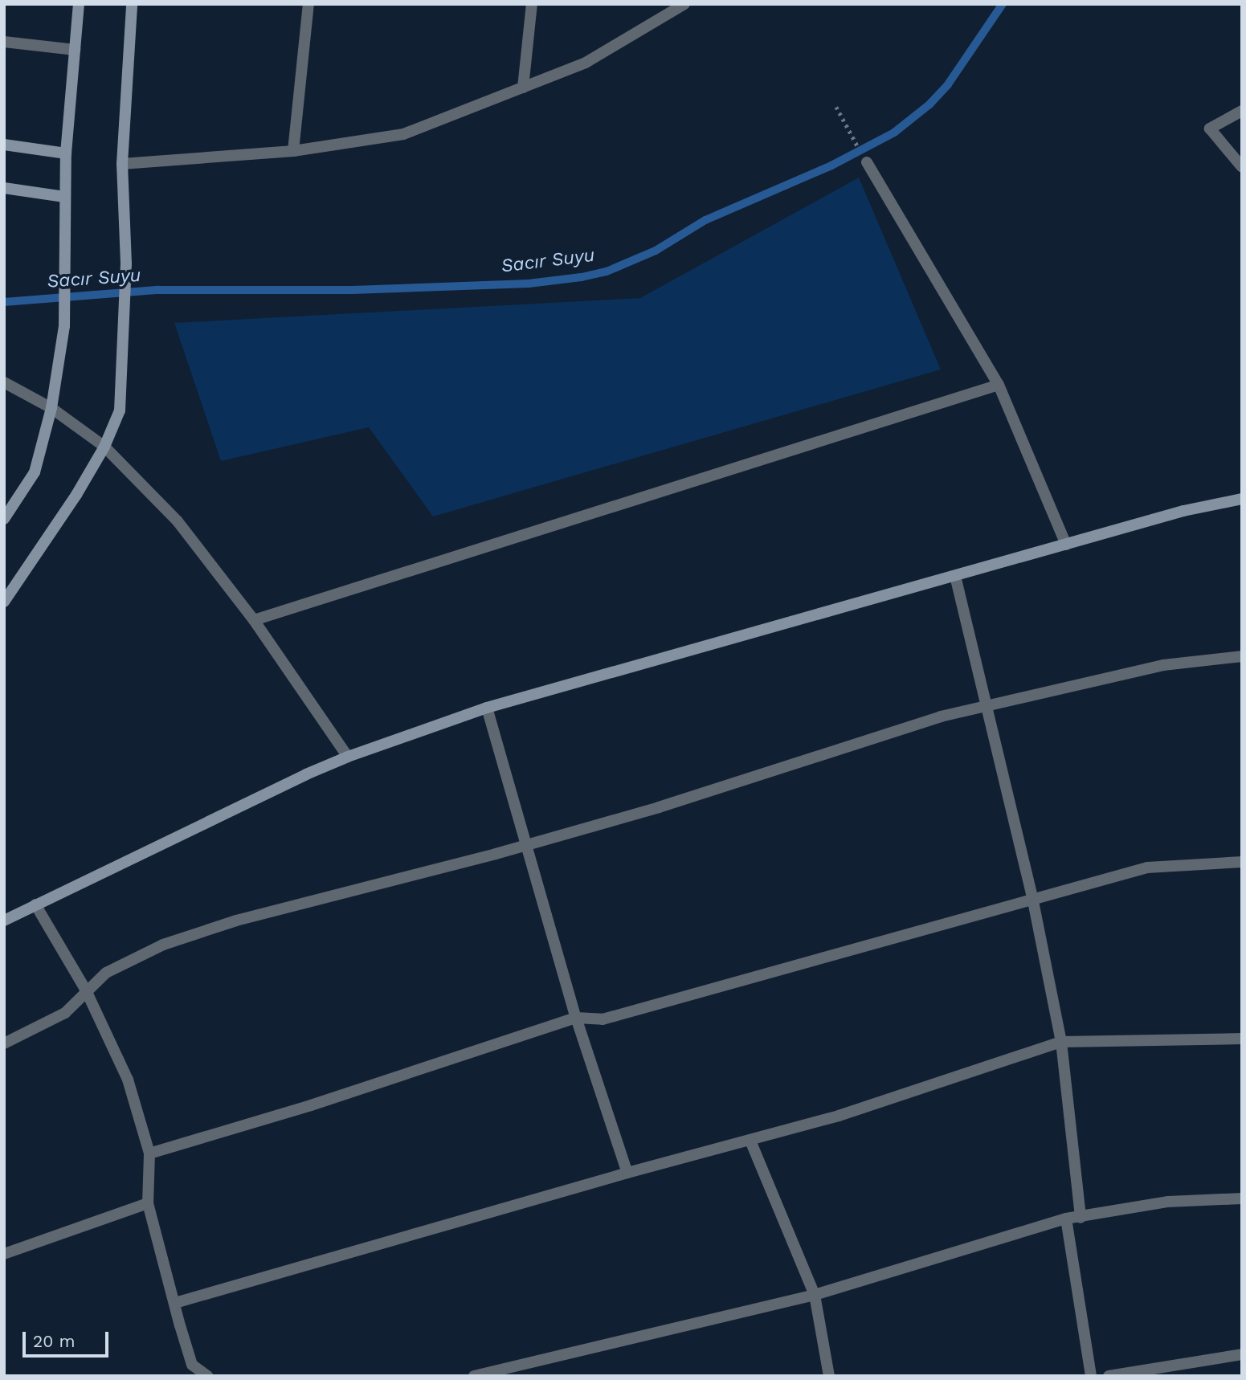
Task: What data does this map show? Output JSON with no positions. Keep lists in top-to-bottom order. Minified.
{"water":["Sacır Suyu"],"scale_bar":"20 m"}
